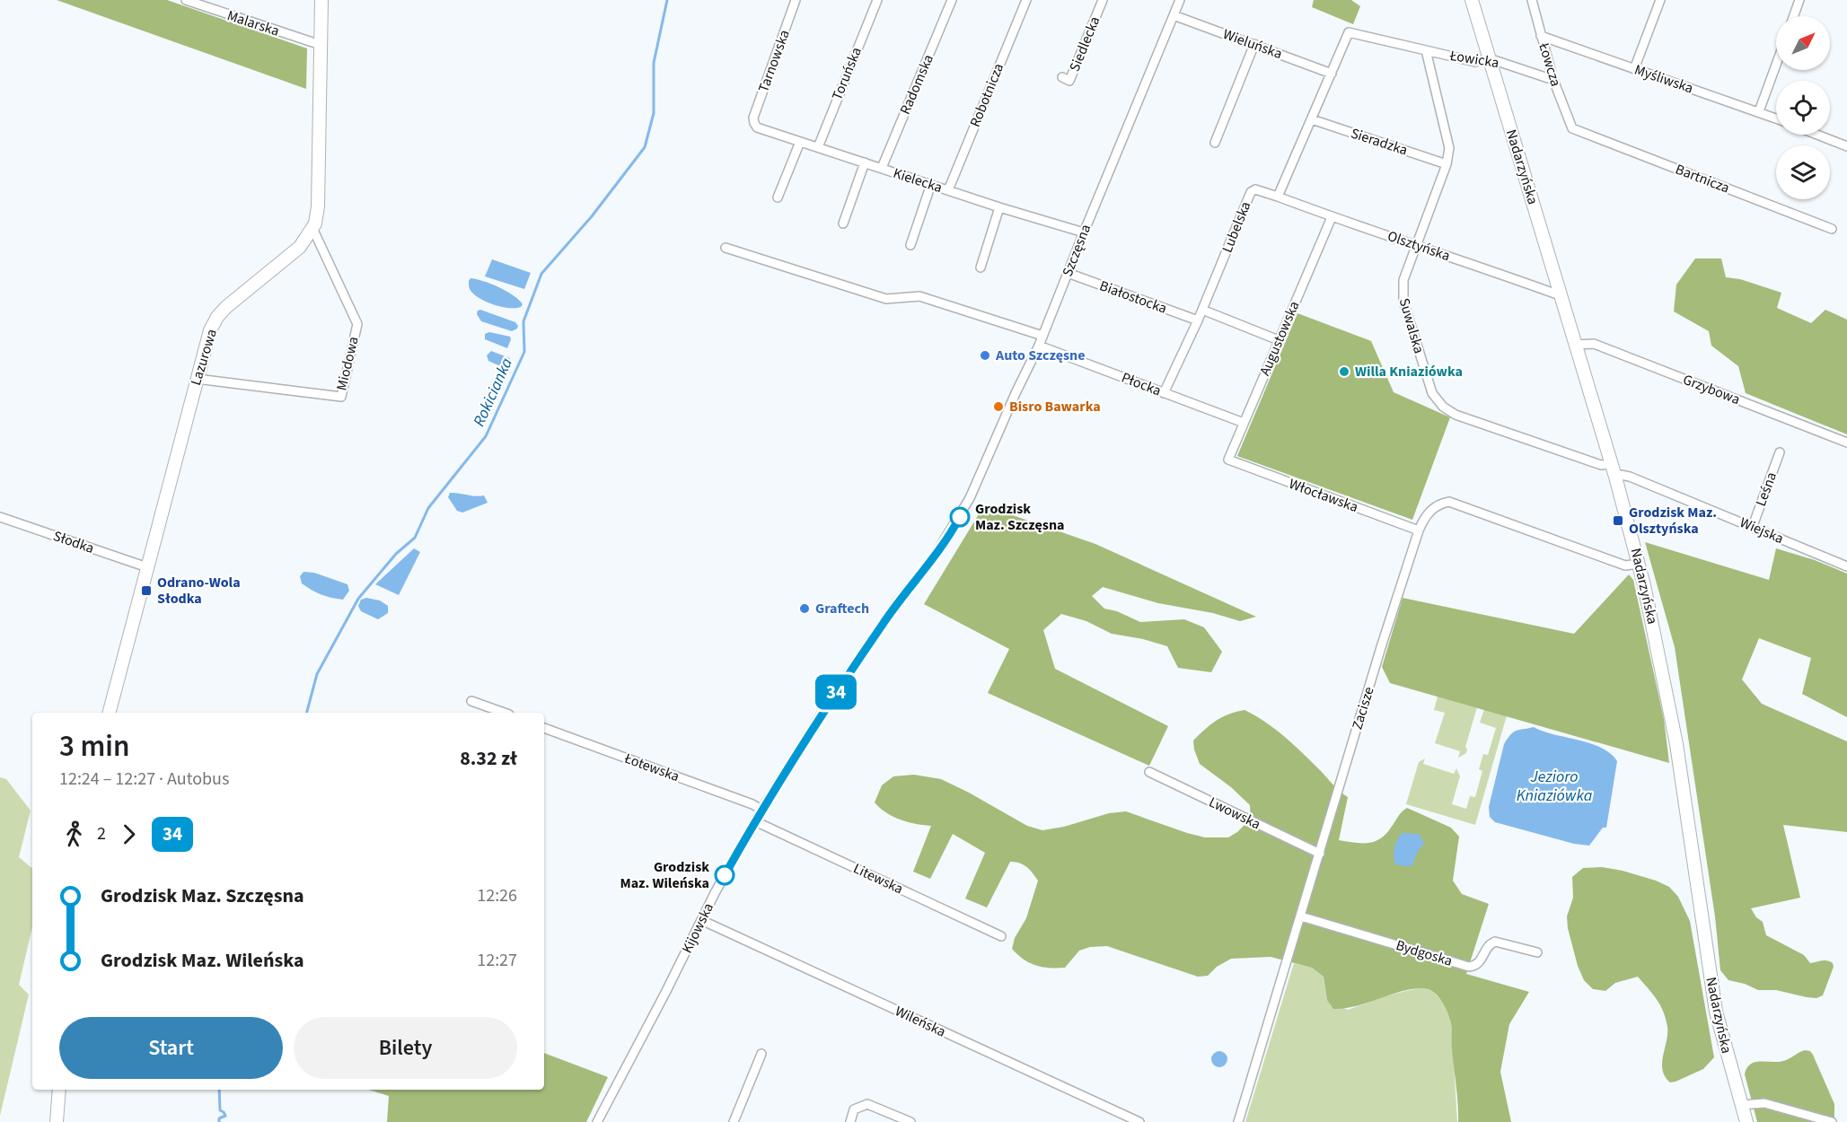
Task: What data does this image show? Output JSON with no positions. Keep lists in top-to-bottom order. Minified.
{"streets":{"street":["Malarska","Siedlecka","Wieluńska","Łowicka","Tarnowska","Łowcza","Toruńska","Myśliwska","Radomska","Robotnicza","Sieradzka","Nadarzyńska","Bartnicza","Kielecka","Lubelska","Olsztyńska","Szczęsna","Białostocka","Suwalska","Augustowska","Lazurowa","Miodowa","Płocka","Grzybowa","Leśna","Włocławska","Wiejska","Słodka","Zacisze","Łotewska","Lwowska","Litewska","Kijowska","Bydgoska","Wileńska"]},"crossings":[["Malarska","Lazurowa"],["Wieluńska","Łowicka"],["Wieluńska","Szczęsna"],["Łowicka","Łowcza"],["Łowicka","Sieradzka"],["Łowicka","Nadarzyńska"],["Łowicka","Suwalska"],["Tarnowska","Kielecka"],["Łowcza","Myśliwska"],["Łowcza","Bartnicza"],["Toruńska","Kielecka"],["Radomska","Kielecka"],["Robotnicza","Kielecka"],["Sieradzka","Suwalska"],["Nadarzyńska","Olsztyńska"],["Nadarzyńska","Suwalska"],["Nadarzyńska","Grzybowa"],["Nadarzyńska","Wiejska"],["Nadarzyńska","Zacisze"],["Kielecka","Szczęsna"],["Lubelska","Olsztyńska"],["Lubelska","Białostocka"],["Lubelska","Płocka"],["Olsztyńska","Suwalska"],["Olsztyńska","Augustowska"],["Szczęsna","Białostocka"],["Szczęsna","Płocka"],["Szczęsna","Kijowska"],["Augustowska","Płocka"],["Augustowska","Włocławska"],["Lazurowa","Miodowa"],["Lazurowa","Słodka"],["Leśna","Wiejska"],["Włocławska","Zacisze"],["Zacisze","Lwowska"],["Zacisze","Bydgoska"],["Łotewska","Kijowska"],["Litewska","Kijowska"],["Kijowska","Wileńska"]],"water":["Rokicianka","Jezioro Kniaziówka"],"places":{"other":["Auto Szczęsne","Willa Kniaziówka","Bisro Bawarka","Grodzisk Maz. Szczęsna","Graftech","Grodzisk Maz. Wileńska"],"transit":["Grodzisk Maz. Olsztyńska","Odrano-Wola Słodka"]},"lines":["bus line 34"],"north":"top right","page":{"on_map":"34","heading":["3 min","12:24 – 12:27 · Autobus","8.32 zł"],"legs":["2","34"],"list":[{"name":"Grodzisk Maz. Szczęsna","value":"12:26"},{"name":"Grodzisk Maz. Wileńska","value":"12:27"}],"buttons":["Start","Bilety"]}}
